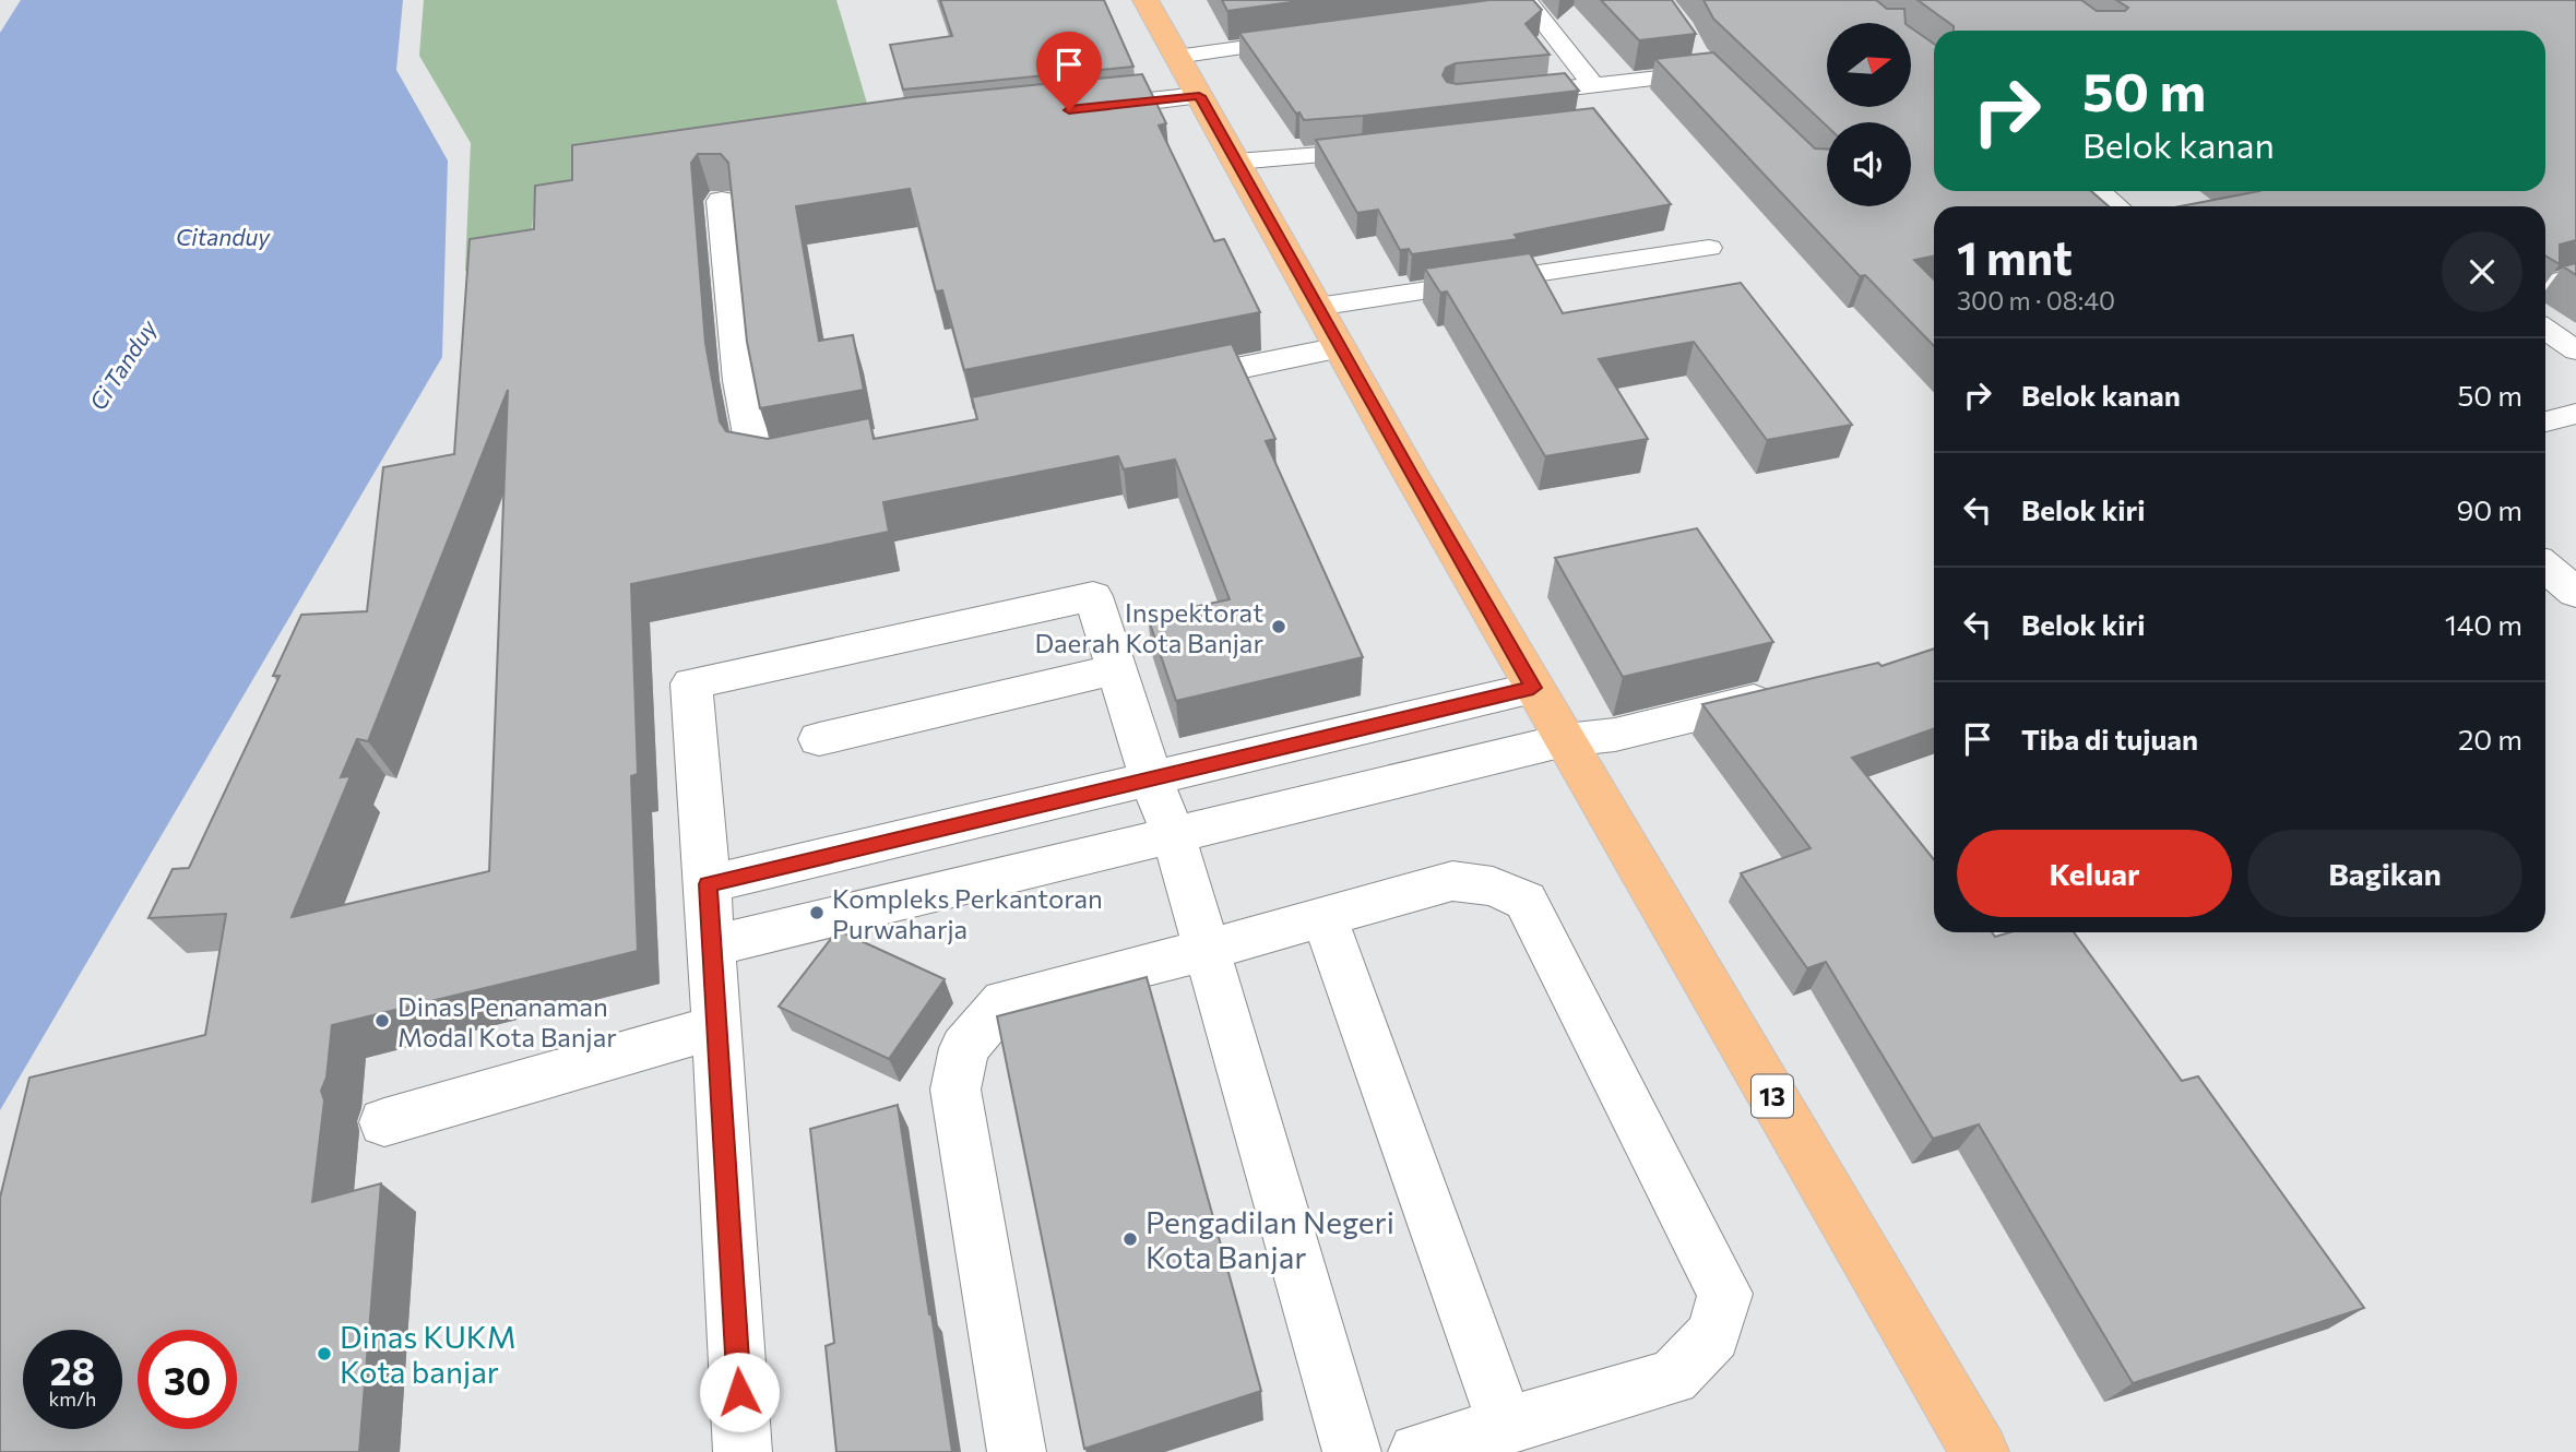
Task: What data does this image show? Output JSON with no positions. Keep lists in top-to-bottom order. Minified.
{"streets":{"highway":["13"]},"water":["Citanduy","Ci Tanduy"],"places":["Inspektorat Daerah Kota Banjar","Kompleks Perkantoran Purwaharja","Dinas Penanaman Modal Kota Banjar","Pengadilan Negeri Kota Banjar","Dinas KUKM Kota banjar"],"north":"right","page":{"turn":["50 m","Belok kanan"],"heading":["1 mnt","300 m · 08:40"],"list":[{"name":"Belok kanan","value":"50 m"},{"name":"Belok kiri","value":"90 m"},{"name":"Belok kiri","value":"140 m"},{"name":"Tiba di tujuan","value":"20 m"}],"buttons":["Keluar","Bagikan"],"speed":"28 km/h","limit":"30"}}
